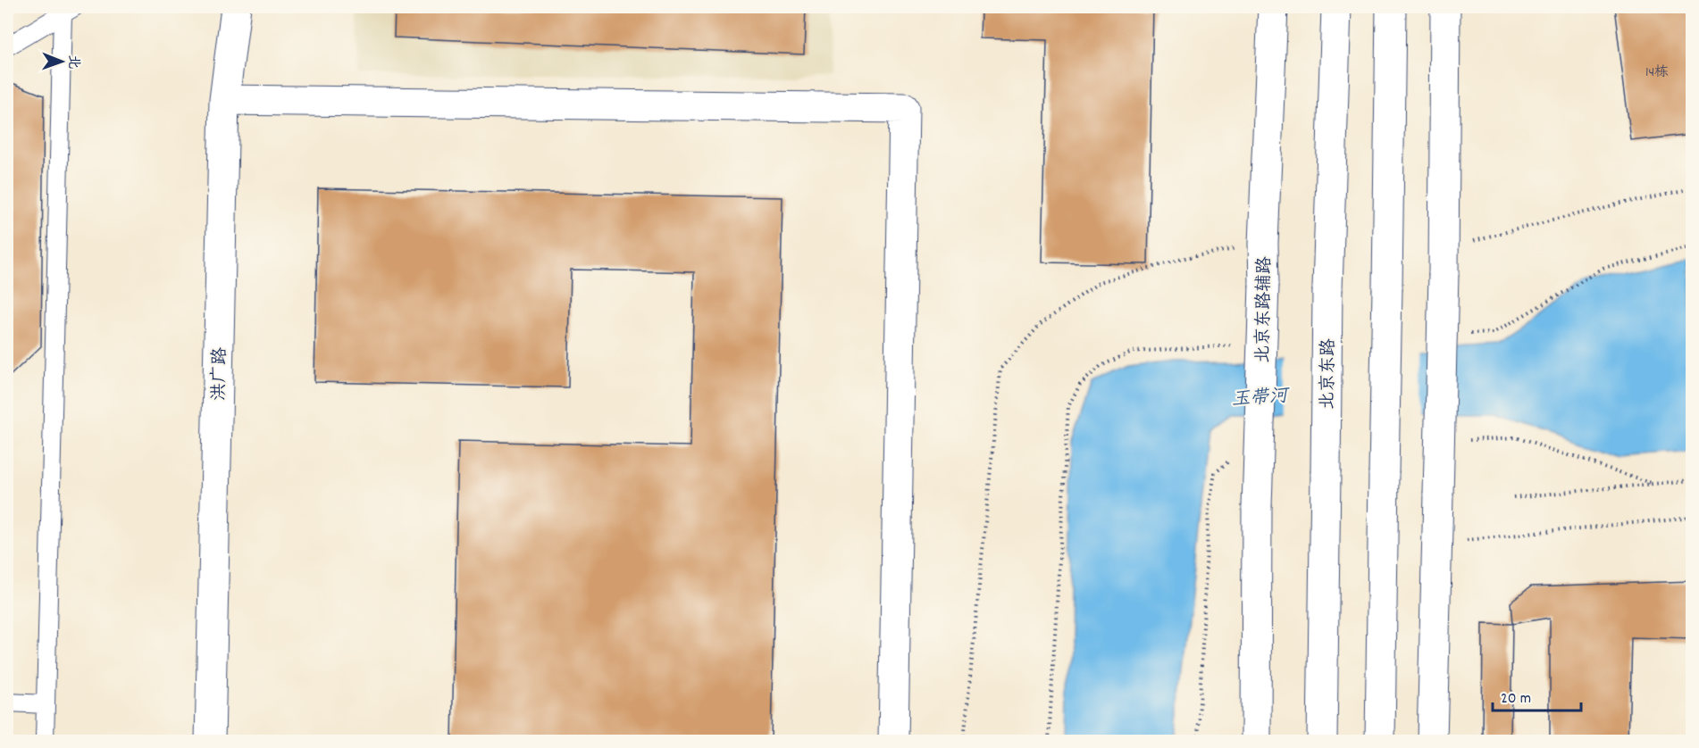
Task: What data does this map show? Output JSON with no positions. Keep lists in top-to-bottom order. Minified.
{"streets":{"main road":["北京东路辅路","洪广路","北京东路"]},"water":["玉带河"],"house_numbers":["14栋"],"scale_bar":"20 m","north":"right"}
